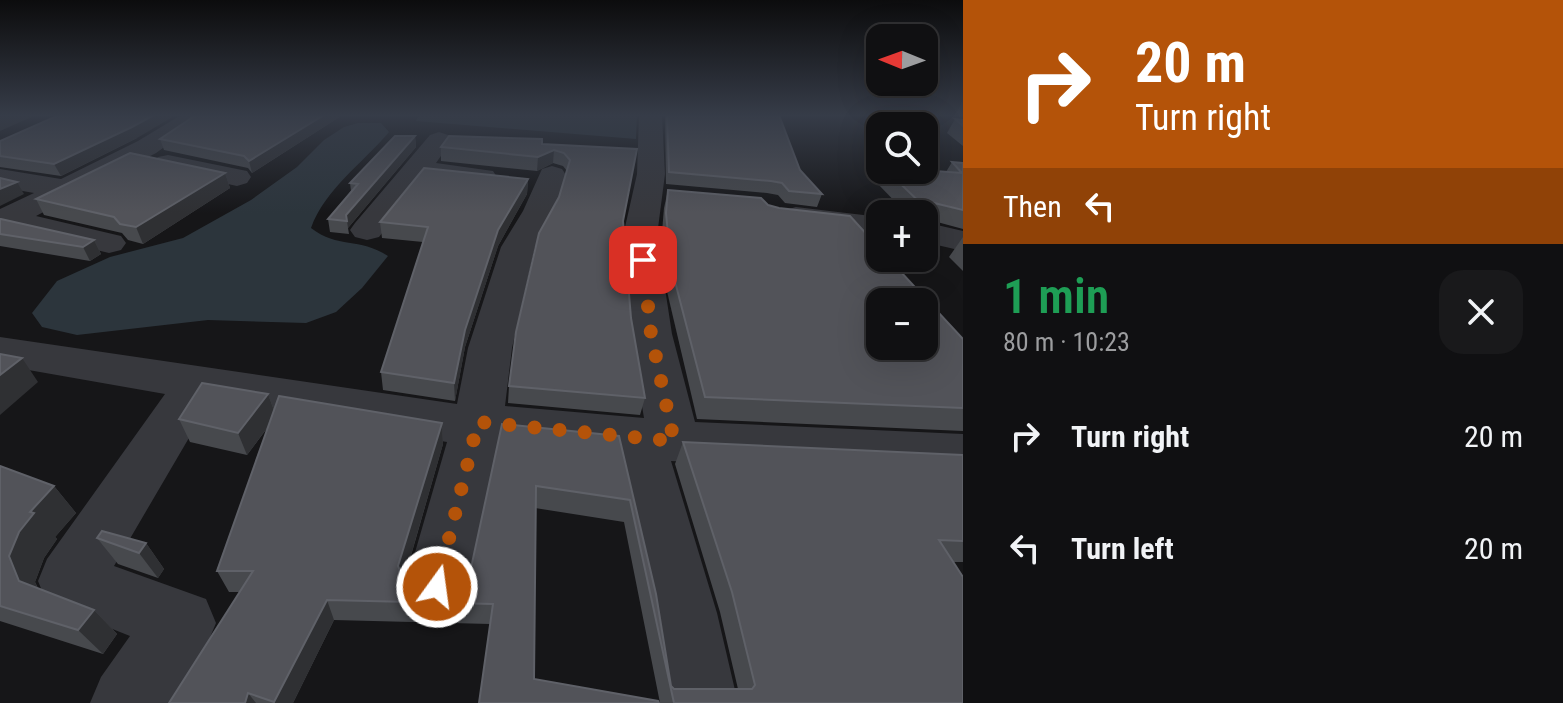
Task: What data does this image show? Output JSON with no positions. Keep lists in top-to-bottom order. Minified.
{"north":"left","page":{"turn":["20 m","Turn right"],"map_buttons":["+","−"],"then":"Then","heading":["1 min","80 m · 10:23"],"list":[{"name":"Turn right","value":"20 m"},{"name":"Turn left","value":"20 m"}]}}
